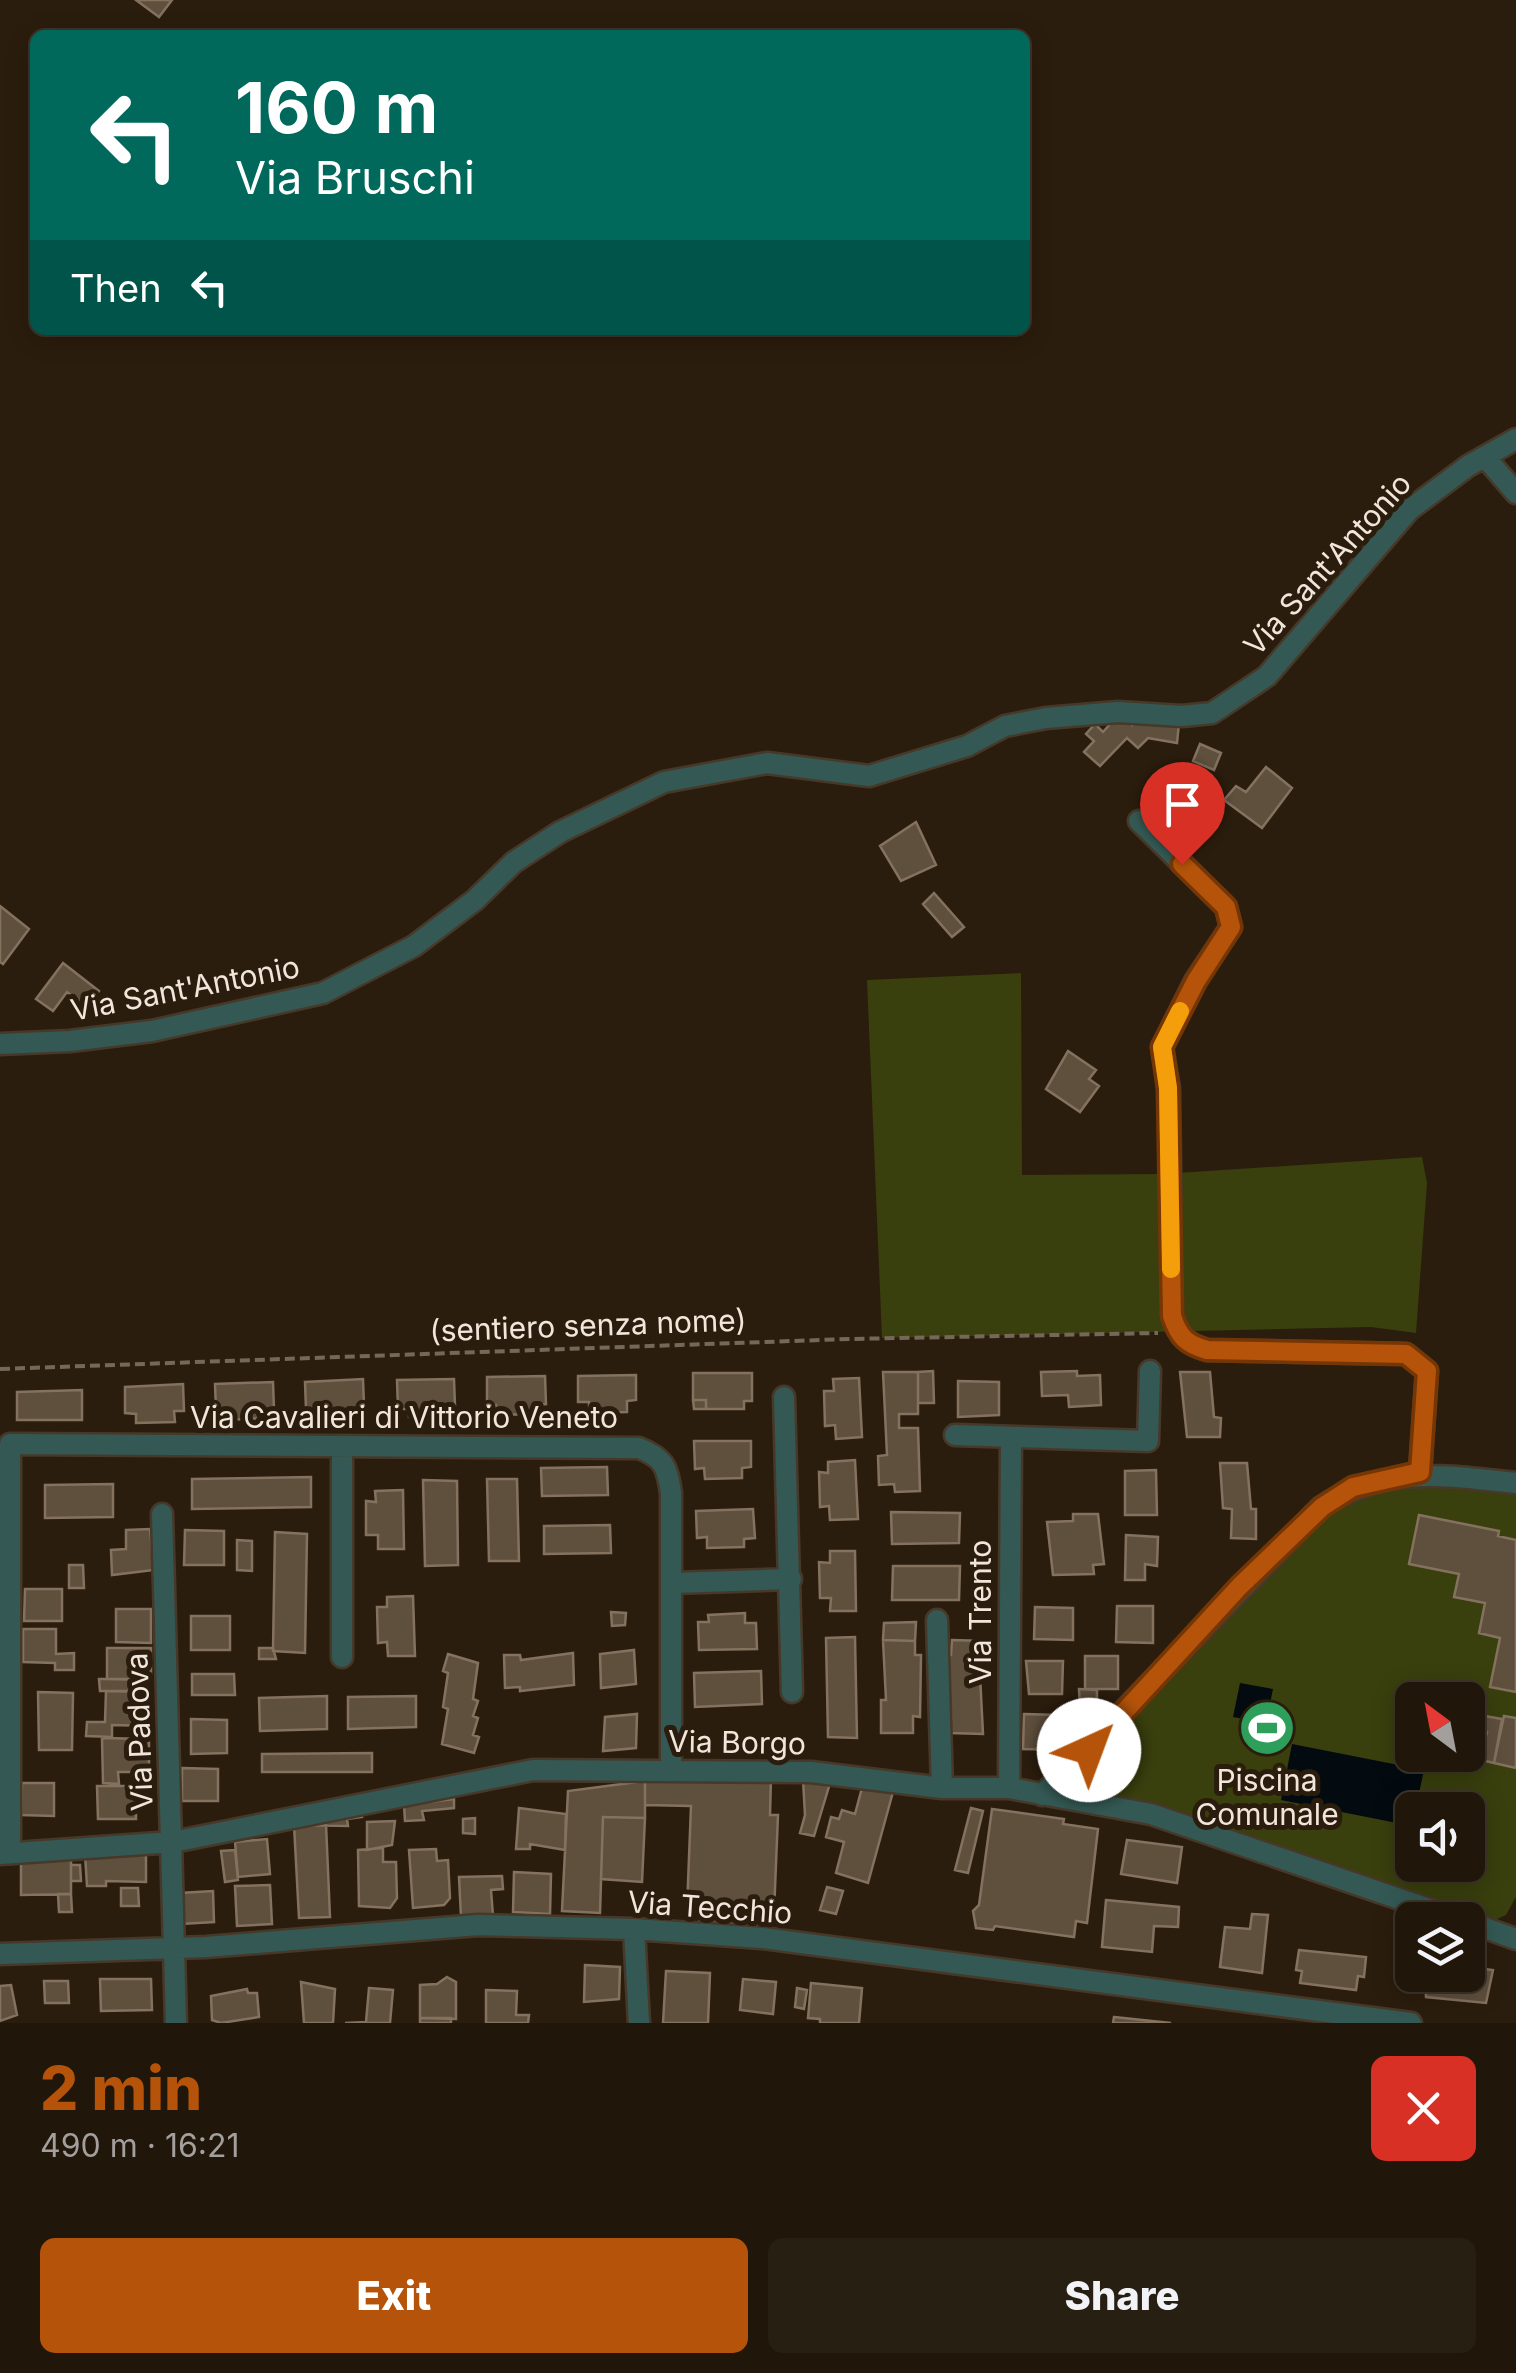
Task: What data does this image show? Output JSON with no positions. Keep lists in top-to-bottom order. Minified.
{"streets":{"street":["Via Sant'Antonio","Via Cavalieri di Vittorio Veneto","Via Trento","Via Padova","Via Borgo","Via Tecchio"],"path":["(sentiero senza nome)"]},"crossings":[["Via Cavalieri di Vittorio Veneto","Via Borgo"],["Via Trento","Via Borgo"],["Via Padova","Via Borgo"],["Via Padova","Via Tecchio"]],"places":{"sports":["Piscina Comunale"]},"north":"top left","page":{"turn":["160 m","Via Bruschi"],"then":"Then","heading":["2 min","490 m · 16:21"],"buttons":["Exit","Share"]}}
